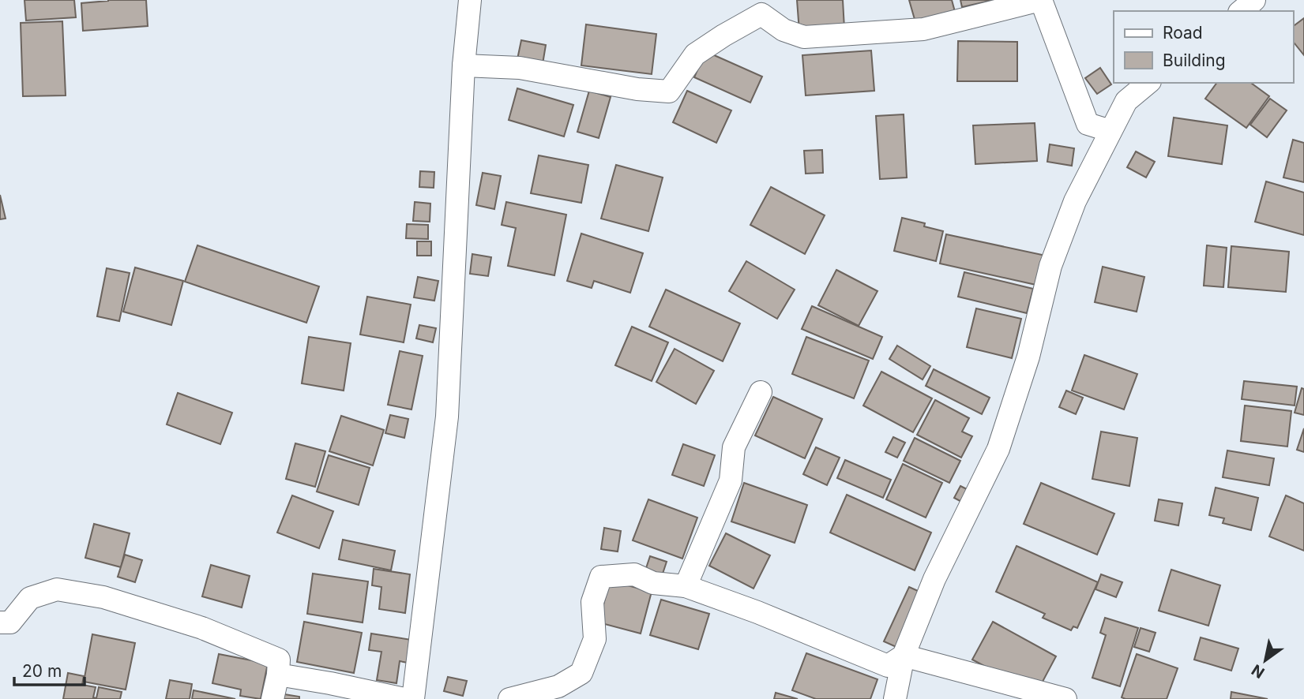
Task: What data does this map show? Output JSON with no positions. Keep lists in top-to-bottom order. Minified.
{"legend":["Road","Building"],"scale_bar":"20 m","north":"bottom left"}
